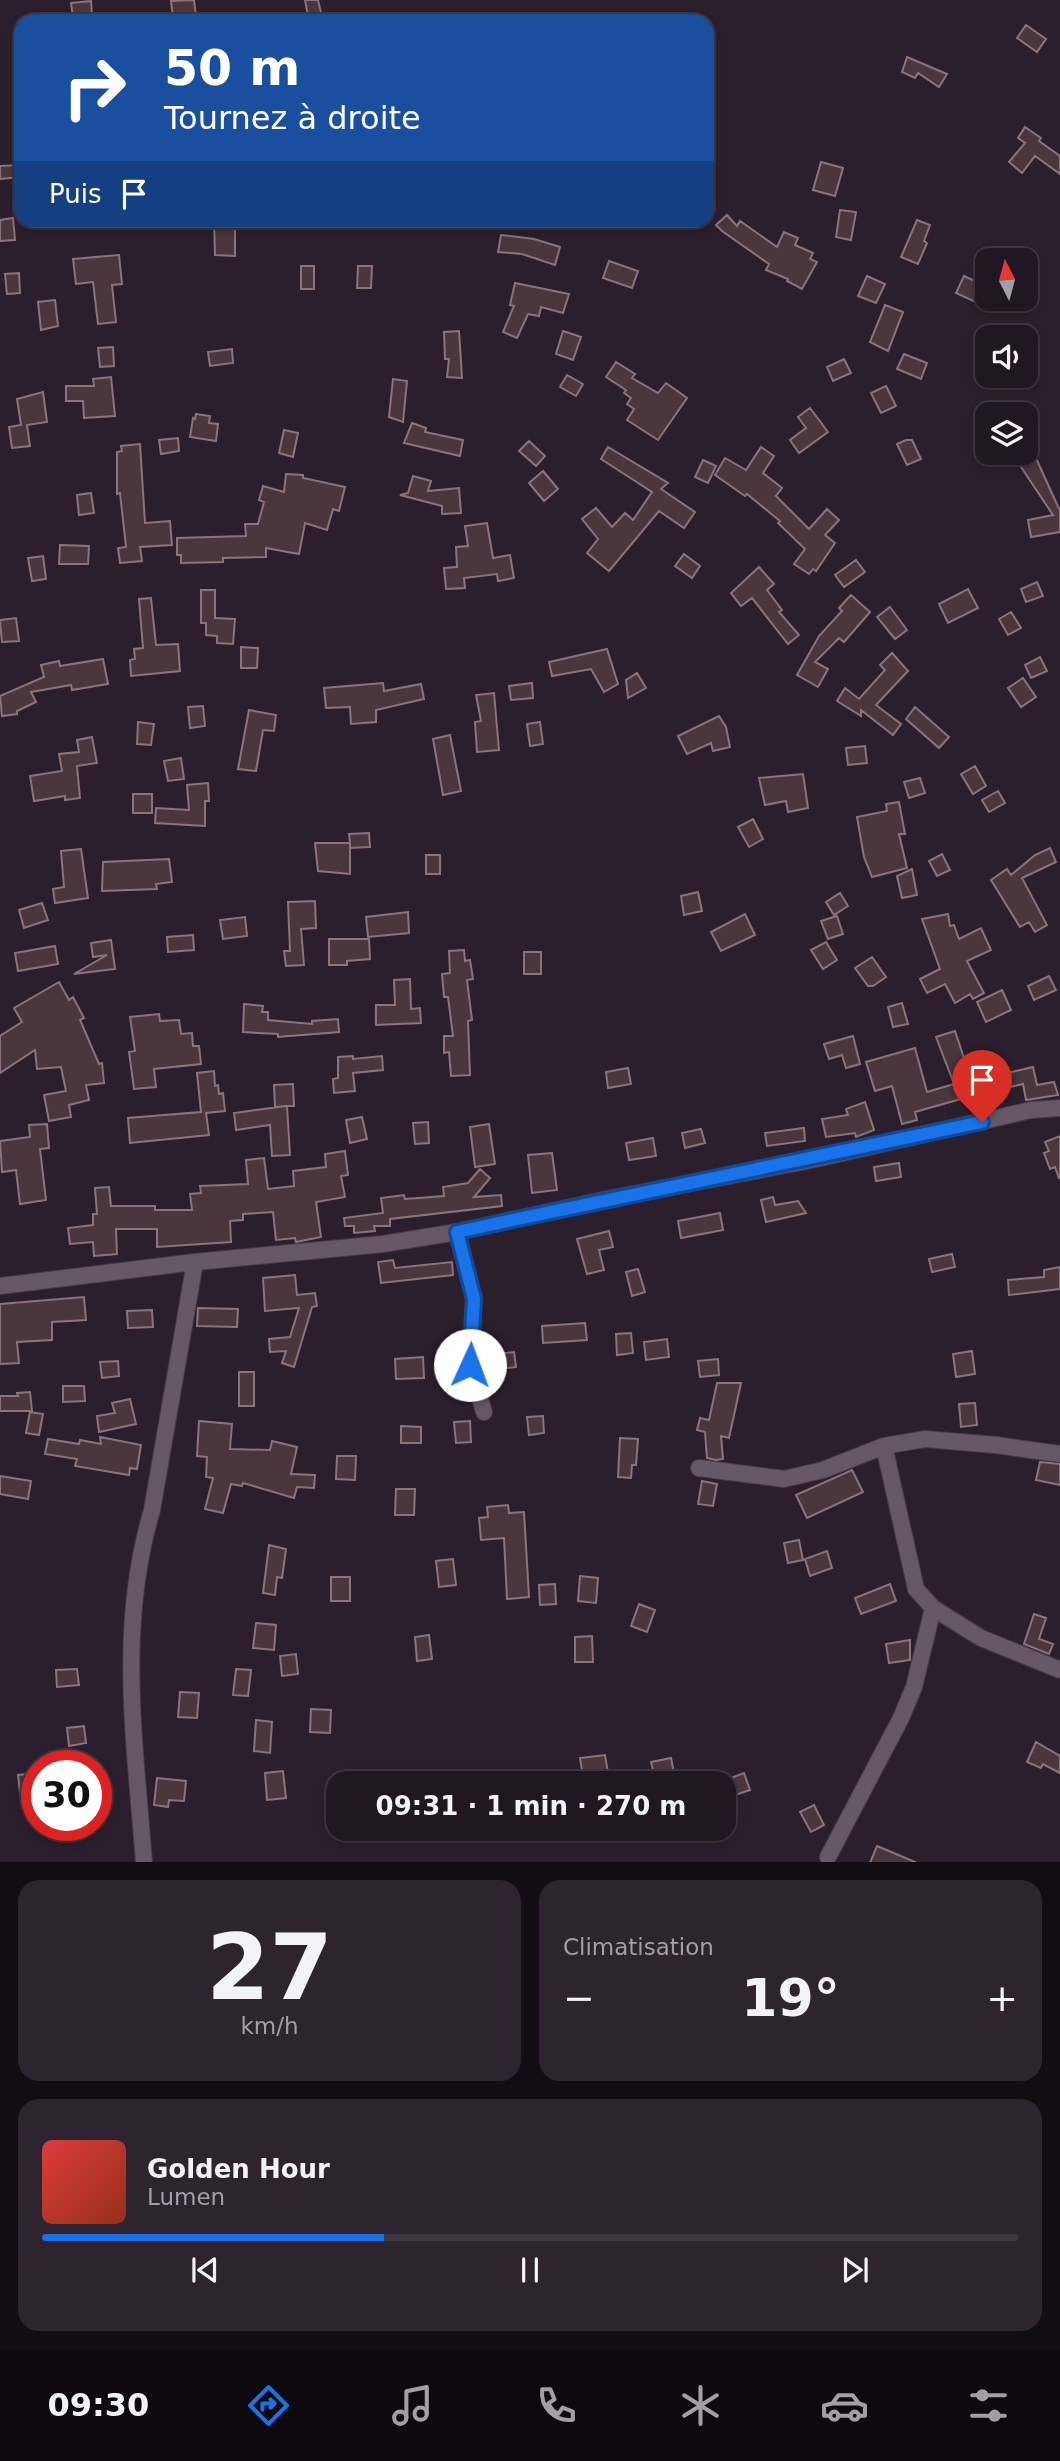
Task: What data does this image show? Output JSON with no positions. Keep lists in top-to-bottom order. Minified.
{"north":"top","page":{"turn":["50 m","Tournez à droite"],"then":"Puis","limit":"30","trip":"09:31 · 1 min · 270 m","tile":[["27","km/h"],"Climatisation"],"heat":["−","19°","+"],"song":["Golden Hour","Lumen"],"tabs":"09:30"}}
